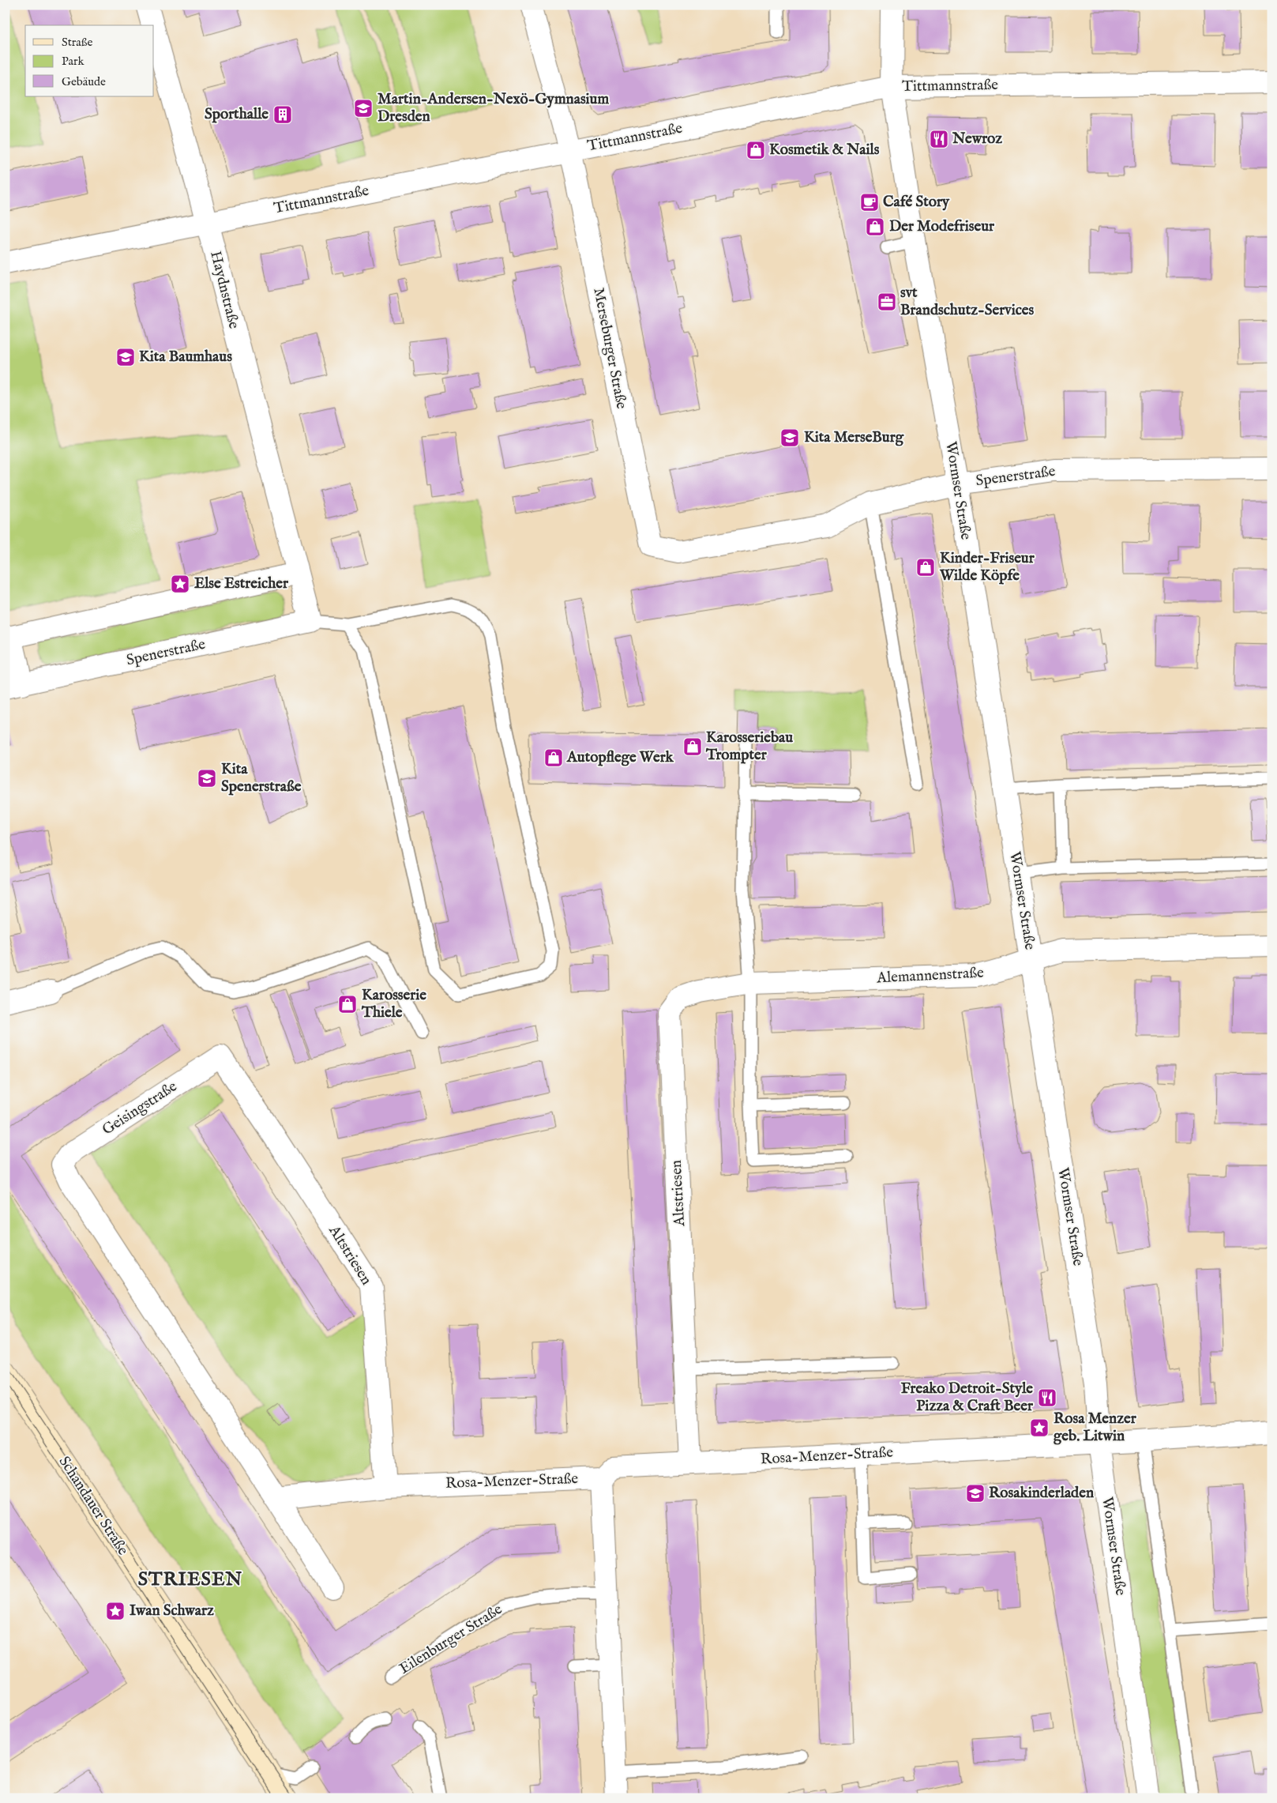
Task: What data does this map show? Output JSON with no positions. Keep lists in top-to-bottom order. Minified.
{"streets":{"main road":["Schandauer Straße"],"street":["Tittmannstraße","Haydnstraße","Merseburger Straße","Spenerstraße","Wormser Straße","Alemannenstraße","Geisingstraße","Altstriesen","Rosa-Menzer-Straße"],"lane":["Eilenburger Straße"]},"crossings":[["Tittmannstraße","Haydnstraße"],["Tittmannstraße","Merseburger Straße"],["Tittmannstraße","Wormser Straße"],["Haydnstraße","Spenerstraße"],["Merseburger Straße","Spenerstraße"],["Spenerstraße","Wormser Straße"],["Wormser Straße","Alemannenstraße"],["Wormser Straße","Rosa-Menzer-Straße"],["Alemannenstraße","Altstriesen"],["Geisingstraße","Altstriesen"],["Altstriesen","Rosa-Menzer-Straße"]],"districts":["STRIESEN"],"places":{"school or university":["Martin-Andersen-Nexö-Gymnasium Dresden","Kita Baumhaus","Kita MerseBurg","Kita Spenerstraße","Rosakinderladen"],"building":["Sporthalle"],"restaurant":["Newroz","Freako Detroit-Style Pizza & Craft Beer"],"shop":["Kosmetik & Nails","Der Modefriseur","Kinder-Friseur Wilde Köpfe","Karosseriebau Trompter","Autopflege Werk","Karosserie Thiele"],"cafe":["Café Story"],"office":["svt Brandschutz-Services"],"place":["Else Estreicher","Rosa Menzer geb. Litwin","Iwan Schwarz"]},"legend":["Straße","Park","Gebäude"]}
